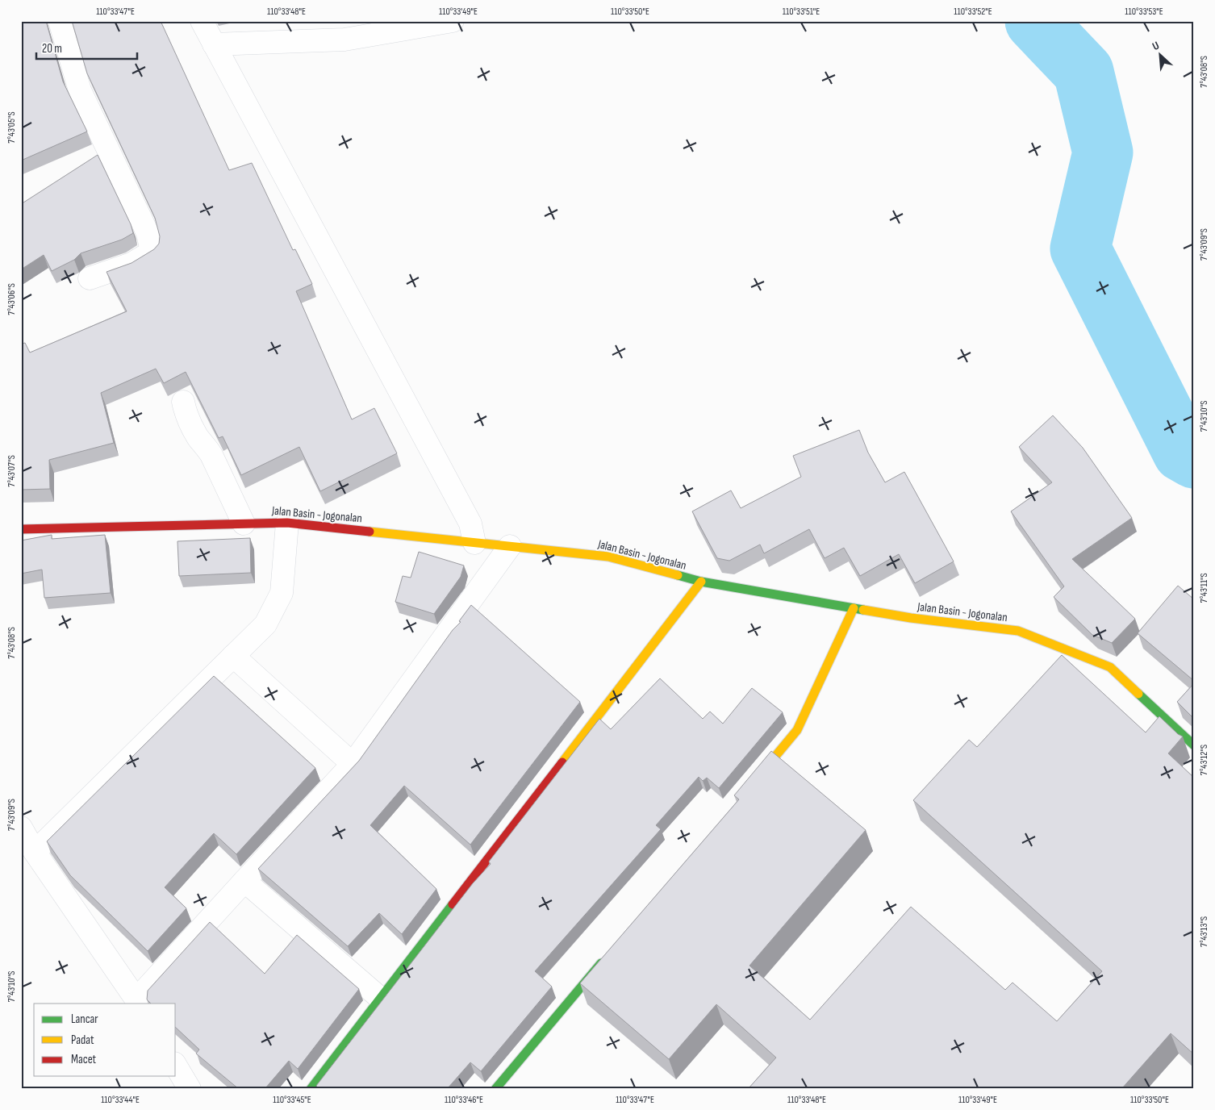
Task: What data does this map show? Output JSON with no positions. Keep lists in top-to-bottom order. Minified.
{"streets":{"main road":["Jalan Basin - Jogonalan"]},"legend":["Lancar","Padat","Macet"],"scale_bar":"20 m","north":"top left","coordinates":["110°33'47\"E","110°33'48\"E","110°33'49\"E","110°33'50\"E","110°33'51\"E","110°33'52\"E","110°33'53\"E","7°43'08\"S","7°43'05\"S","7°43'09\"S","7°43'06\"S","7°43'10\"S","7°43'07\"S","7°43'11\"S","7°43'12\"S","7°43'13\"S","110°33'44\"E","110°33'45\"E","110°33'46\"E"]}
